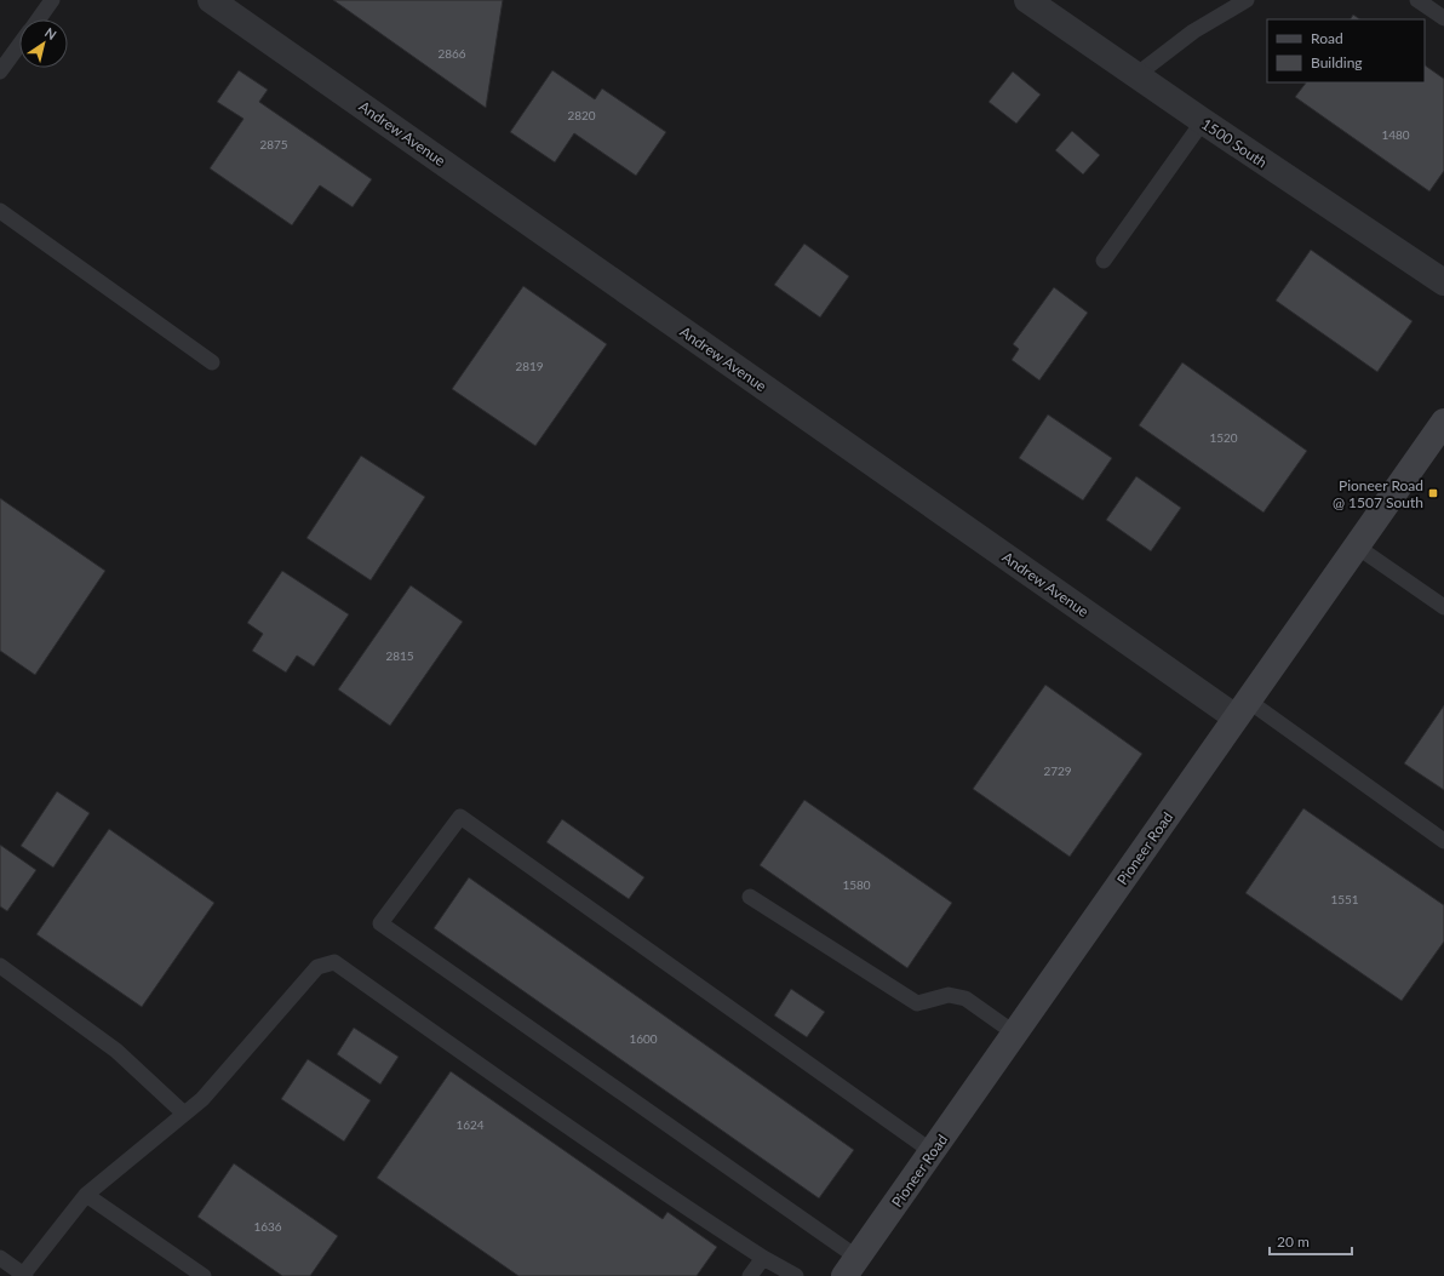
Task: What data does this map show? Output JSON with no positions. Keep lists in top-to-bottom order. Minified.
{"streets":{"main road":["Pioneer Road"],"street":["Andrew Avenue","1500 South"]},"crossings":[["Andrew Avenue","Pioneer Road"]],"places":{"transit":["Pioneer Road @ 1507 South"]},"house_numbers":["2866","2820","1480","2875","2819","1520","2815","2729","1580","1551","1600","1624","1636"],"legend":["Road","Building"],"scale_bar":"20 m","north":"top right"}
